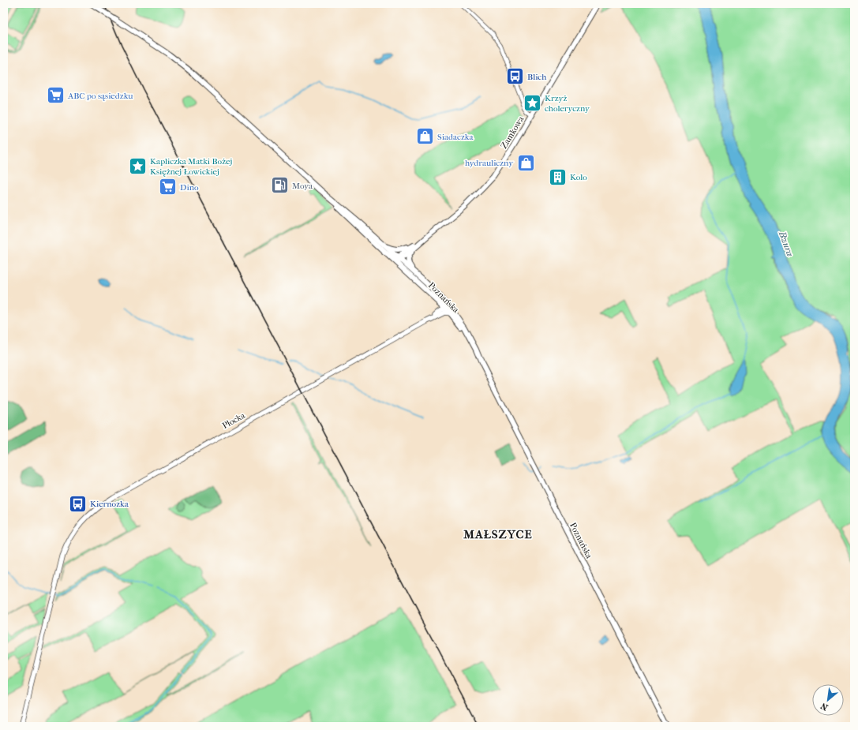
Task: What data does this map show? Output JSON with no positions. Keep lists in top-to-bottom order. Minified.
{"streets":{"main road":["Zamkowa","Poznańska","Płocka"]},"crossings":[["Zamkowa","Poznańska"],["Poznańska","Płocka"]],"districts":["MAŁSZYCE"],"water":["Bzura"],"places":{"bus stop":["Blich","Kiernozka"],"supermarket":["ABC po sąsiedzku","Dino"],"place":["Krzyż choleryczny","Kapliczka Matki Bożej Księżnej Łowickiej"],"shop":["Siadaczka","hydrauliczny"],"building":["Kolo"],"fuel station":["Moya"]},"north":"bottom left"}
